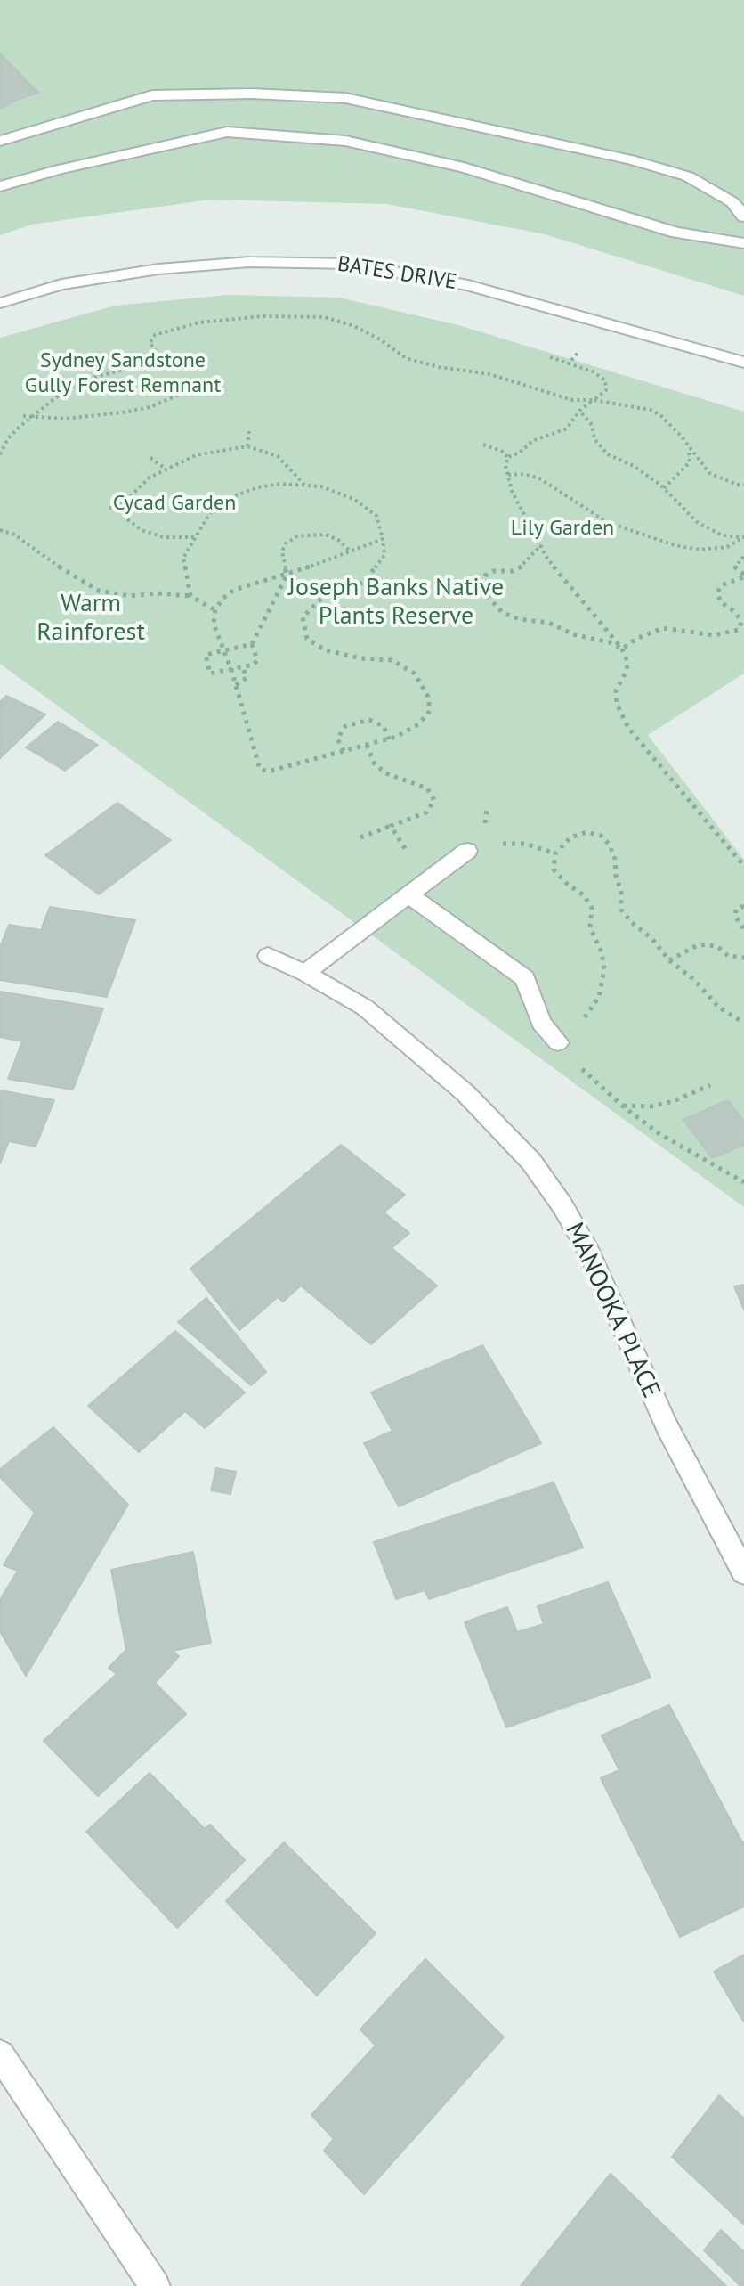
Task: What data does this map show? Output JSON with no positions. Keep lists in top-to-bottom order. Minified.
{"streets":{"main road":["BATES DRIVE","MANOOKA PLACE"]},"parks":["Sydney Sandstone Gully Forest Remnant","Cycad Garden","Lily Garden","Joseph Banks Native Plants Reserve","Warm Rainforest"]}
